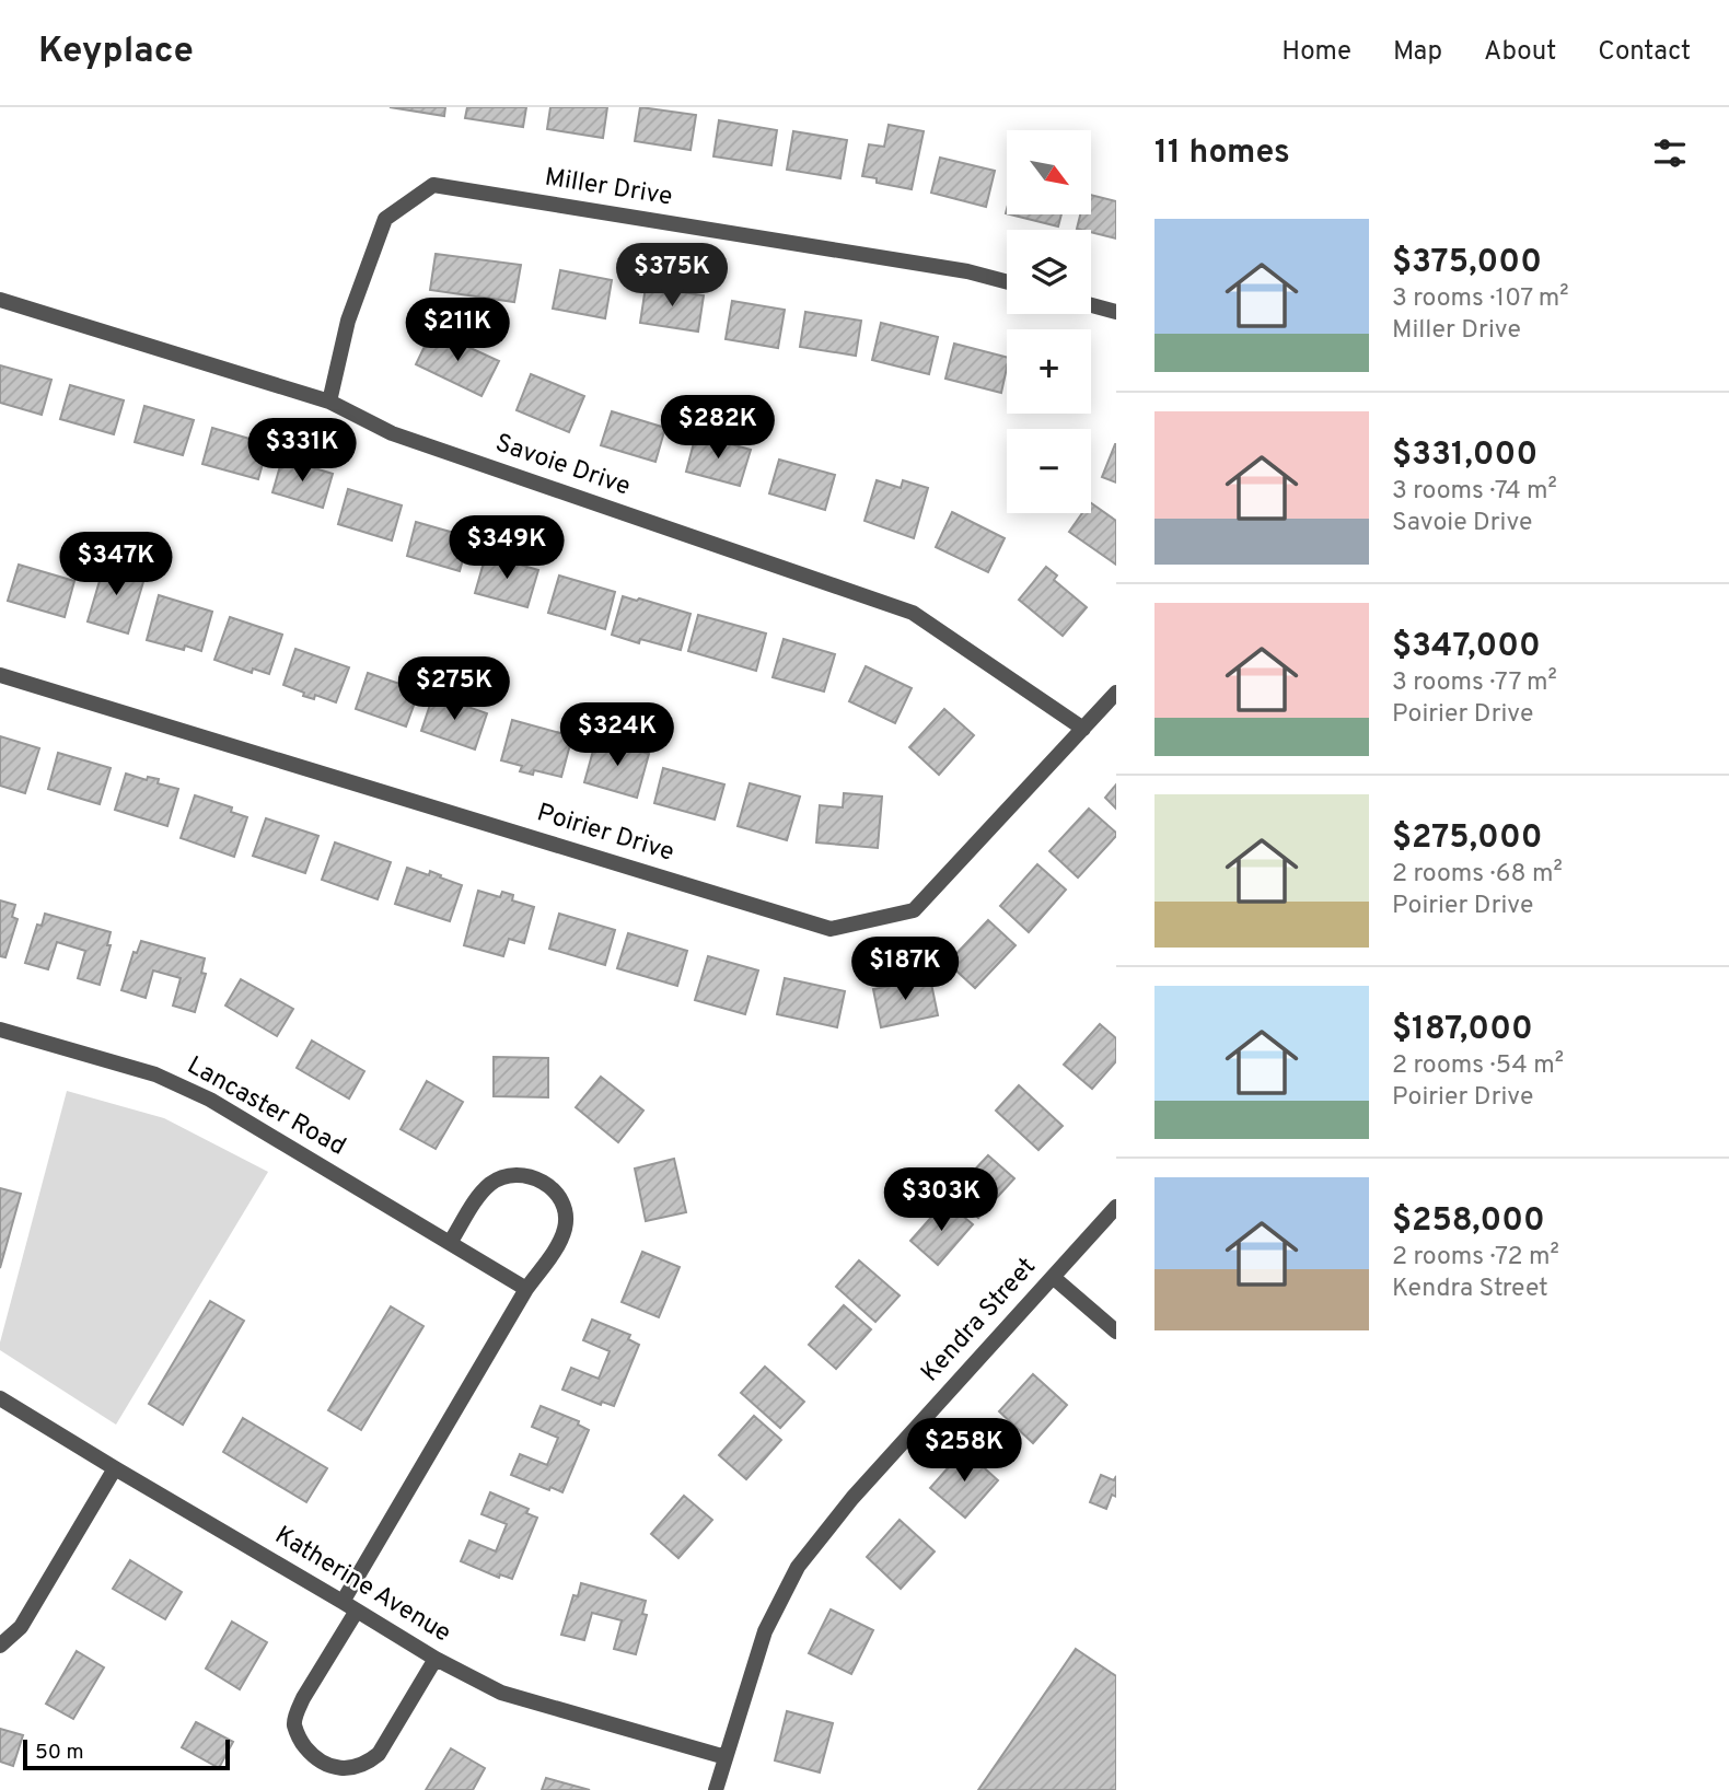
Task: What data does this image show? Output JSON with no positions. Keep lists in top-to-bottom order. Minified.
{"streets":{"street":["Miller Drive","Savoie Drive","Poirier Drive","Lancaster Road","Kendra Street","Katherine Avenue"]},"crossings":[["Miller Drive","Savoie Drive"],["Savoie Drive","Poirier Drive"],["Kendra Street","Katherine Avenue"]],"scale_bar":"50 m","north":"bottom right","page":{"header":"Keyplace","nav":["Home","Map","About","Contact"],"heading":"11 homes","map_buttons":["+","−"],"list":[{"name":"$375,000","note":"3 rooms · 107 m² · Miller Drive"},{"name":"$331,000","note":"3 rooms · 74 m² · Savoie Drive"},{"name":"$347,000","note":"3 rooms · 77 m² · Poirier Drive"},{"name":"$275,000","note":"2 rooms · 68 m² · Poirier Drive"},{"name":"$187,000","note":"2 rooms · 54 m² · Poirier Drive"},{"name":"$258,000","note":"2 rooms · 72 m² · Kendra Street"}],"price":["$375K","$211K","$282K","$331K","$349K","$347K","$275K","$324K","$187K","$303K","$258K"],"scale":"50 m"}}
